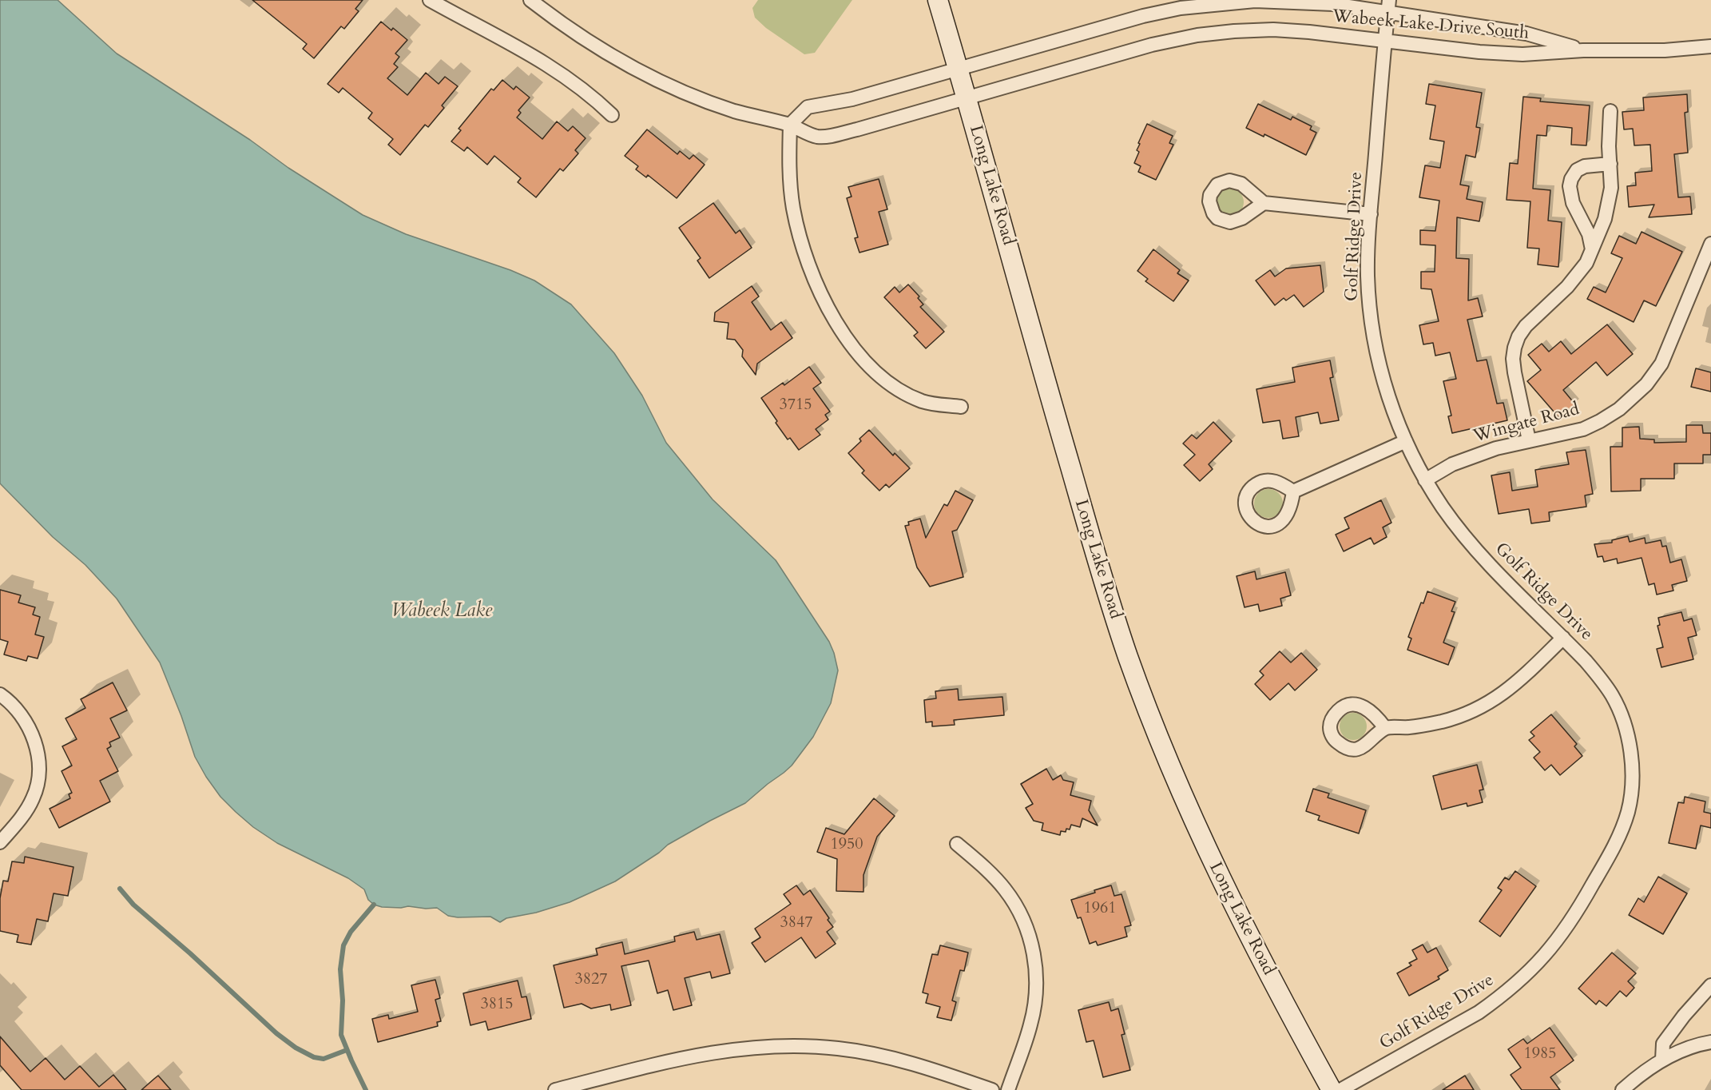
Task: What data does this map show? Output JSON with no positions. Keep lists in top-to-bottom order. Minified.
{"streets":{"main road":["Long Lake Road"],"street":["Wabeek Lake Drive South","Golf Ridge Drive","Wingate Road"]},"crossings":[["Wabeek Lake Drive South","Long Lake Road"],["Wabeek Lake Drive South","Golf Ridge Drive"],["Golf Ridge Drive","Wingate Road"]],"water":["Wabeek Lake"],"house_numbers":["3715","1950","1961","3847","3827","3815","1985"]}
